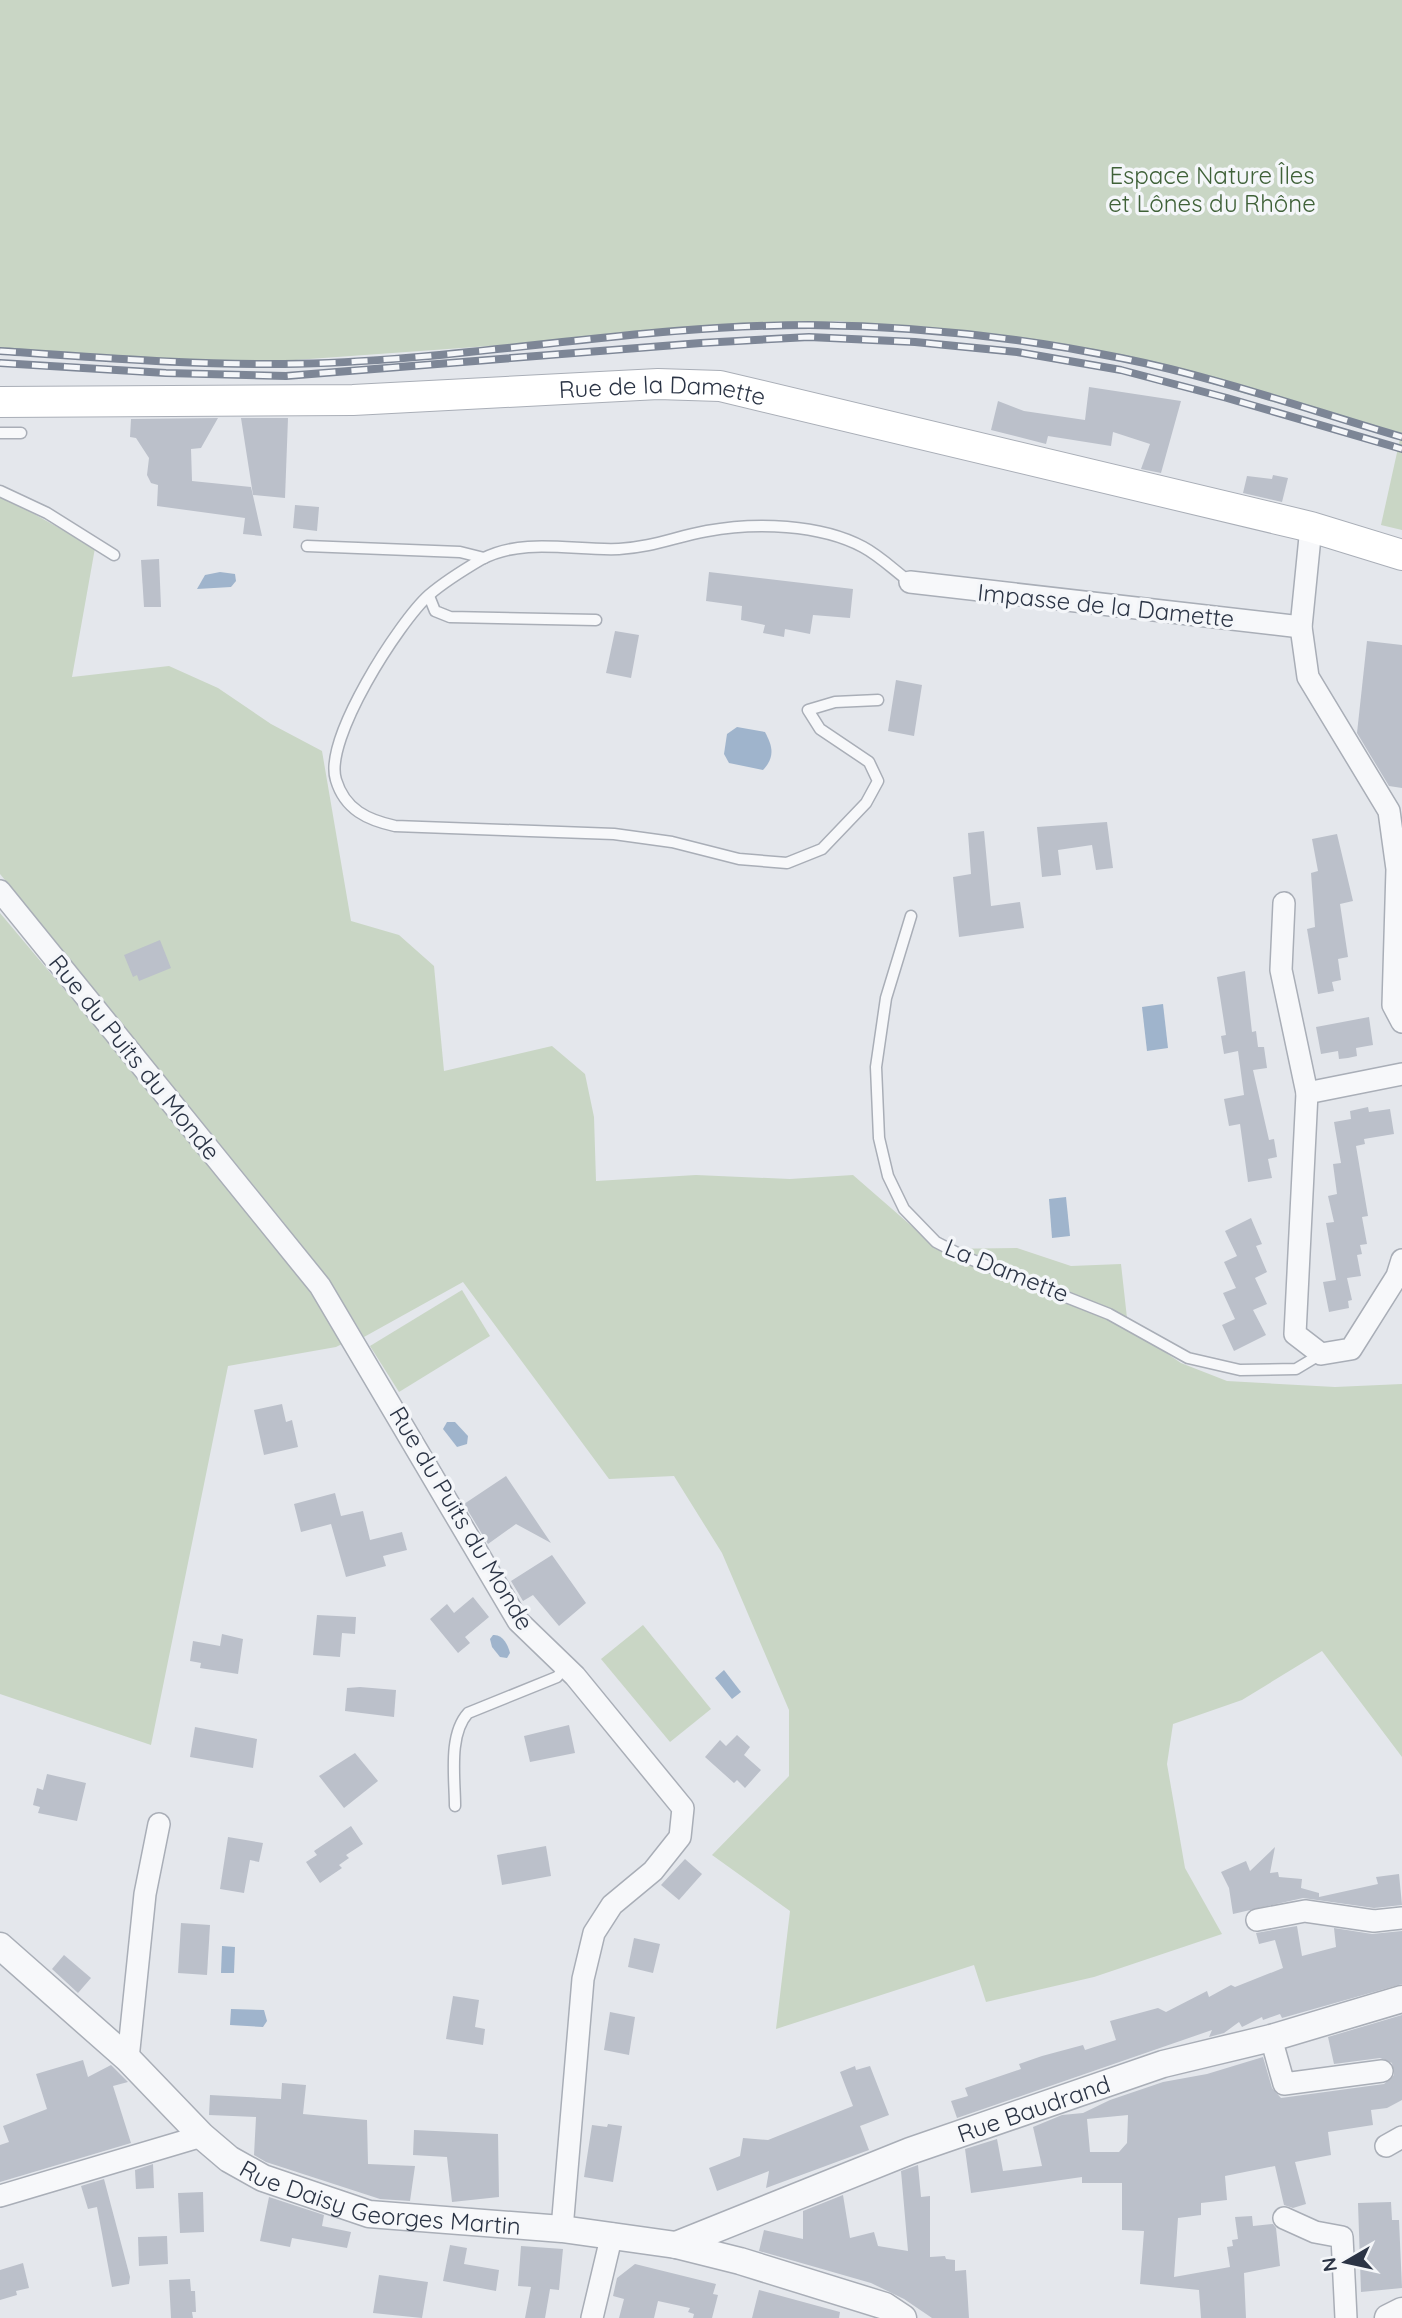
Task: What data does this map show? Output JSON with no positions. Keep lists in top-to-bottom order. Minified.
{"streets":{"main road":["Rue de la Damette"],"street":["Impasse de la Damette","Rue du Puits du Monde","La Damette","Rue Baudrand","Rue Daisy Georges Martin"]},"crossings":[["Rue du Puits du Monde","Rue Daisy Georges Martin"],["Rue Baudrand","Rue Daisy Georges Martin"]],"parks":["Espace Nature Îles et Lônes du Rhône"],"north":"left"}
